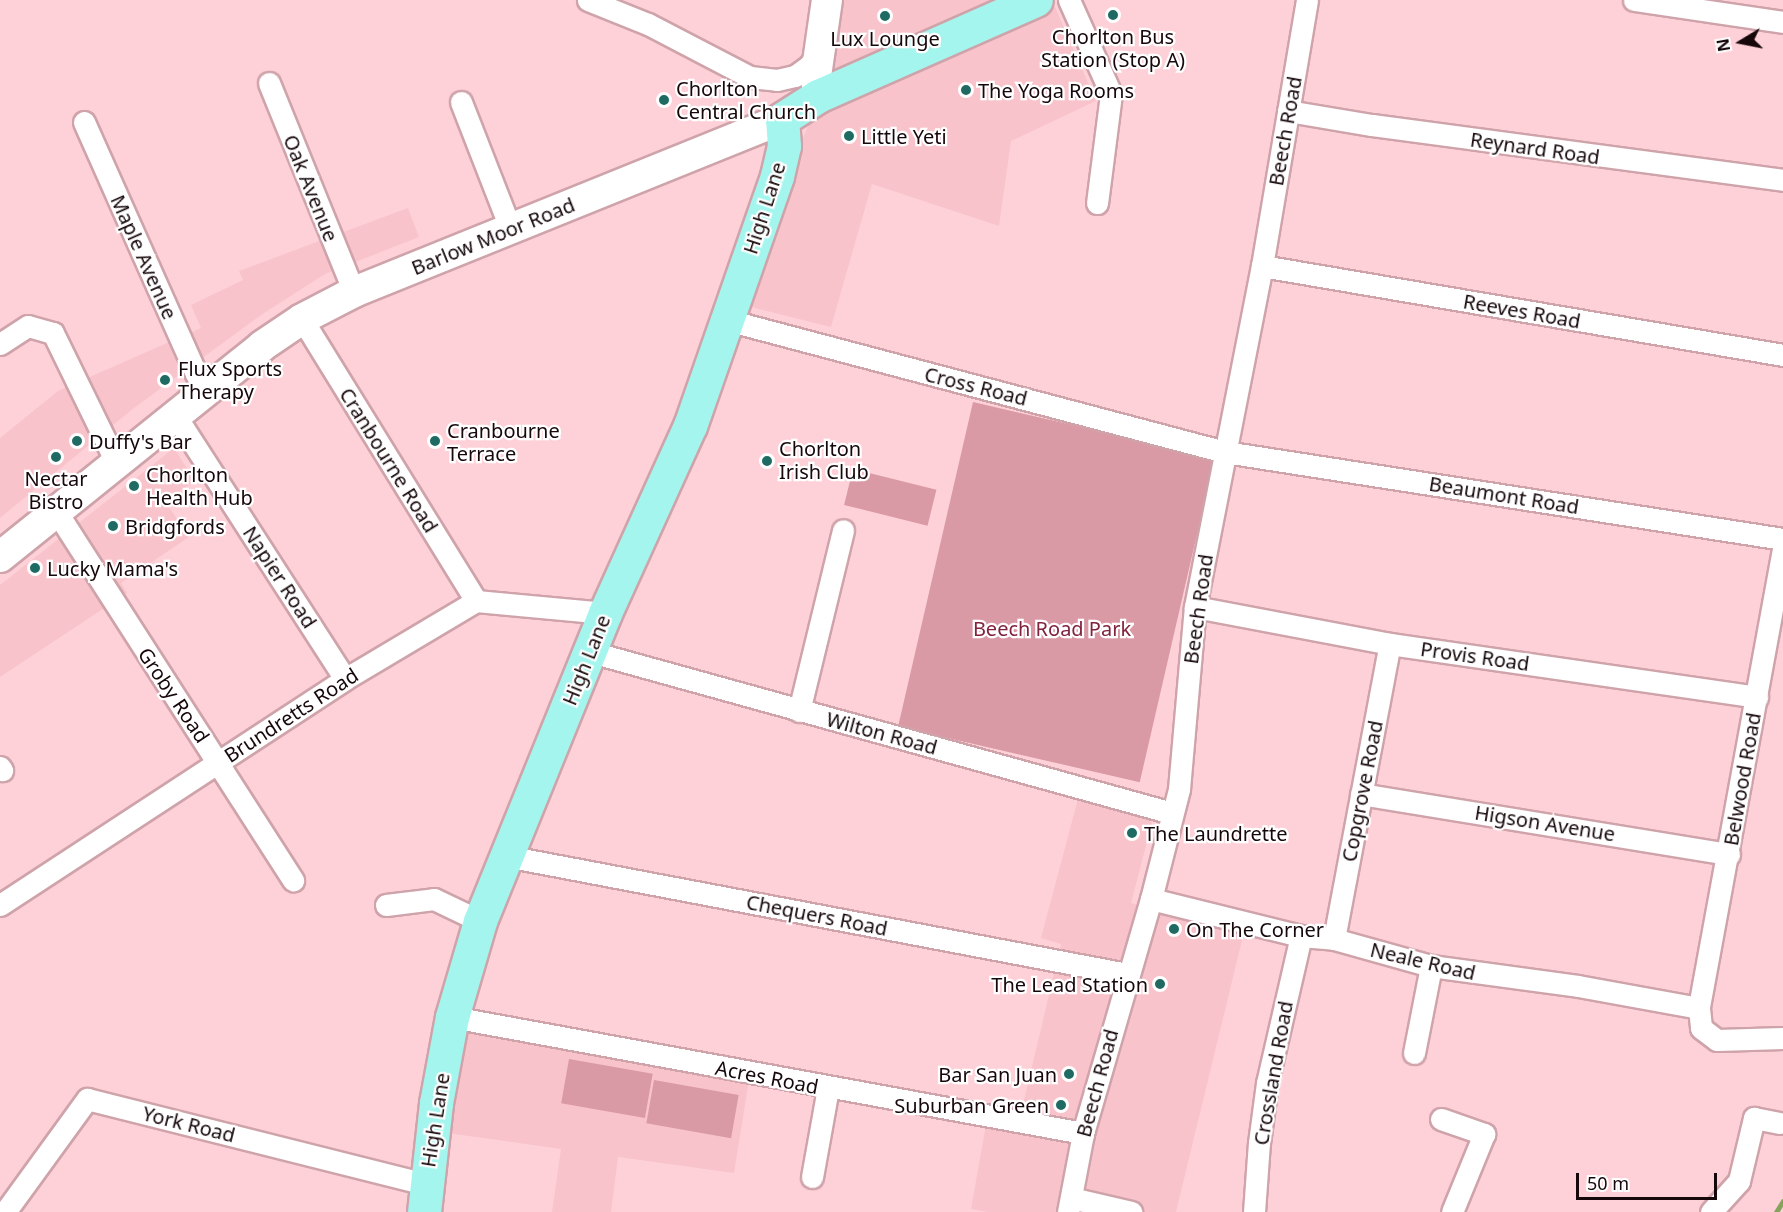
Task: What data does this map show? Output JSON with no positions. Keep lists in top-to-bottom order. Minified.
{"streets":{"main road":["High Lane","Barlow Moor Road"],"street":["Beech Road","Reynard Road","Oak Avenue","Maple Avenue","Reeves Road","Cross Road","Cranbourne Road","Beaumont Road","Napier Road","Provis Road","Groby Road","Brundretts Road","Wilton Road","Belwood Road","Copgrove Road","Higson Avenue","Chequers Road","Neale Road","Crossland Road","Acres Road","York Road"]},"crossings":[["Beech Road","Reynard Road"],["Beech Road","Reeves Road"],["Beech Road","Cross Road"],["Beech Road","Beaumont Road"],["Beech Road","Provis Road"],["Beech Road","Wilton Road"],["Beech Road","Chequers Road"],["Beech Road","Neale Road"],["Beech Road","Acres Road"],["Oak Avenue","Barlow Moor Road"],["High Lane","Barlow Moor Road"],["High Lane","Cross Road"],["High Lane","Wilton Road"],["High Lane","Chequers Road"],["High Lane","Acres Road"],["High Lane","York Road"],["Barlow Moor Road","Maple Avenue"],["Barlow Moor Road","Cranbourne Road"],["Barlow Moor Road","Napier Road"],["Barlow Moor Road","Groby Road"],["Cross Road","Beaumont Road"],["Cranbourne Road","Brundretts Road"],["Napier Road","Brundretts Road"],["Provis Road","Belwood Road"],["Provis Road","Copgrove Road"],["Groby Road","Brundretts Road"],["Belwood Road","Higson Avenue"],["Belwood Road","Neale Road"],["Copgrove Road","Higson Avenue"],["Copgrove Road","Neale Road"],["Neale Road","Crossland Road"]],"parks":["Beech Road Park"],"places":["Chorlton Bus Station (Stop A)","Lux Lounge","The Yoga Rooms","Chorlton Central Church","Little Yeti","Flux Sports Therapy","Duffy's Bar","Cranbourne Terrace","Nectar Bistro","Chorlton Irish Club","Chorlton Health Hub","Bridgfords","Lucky Mama's","The Laundrette","On The Corner","The Lead Station","Bar San Juan","Suburban Green"],"scale_bar":"50 m","north":"left"}
